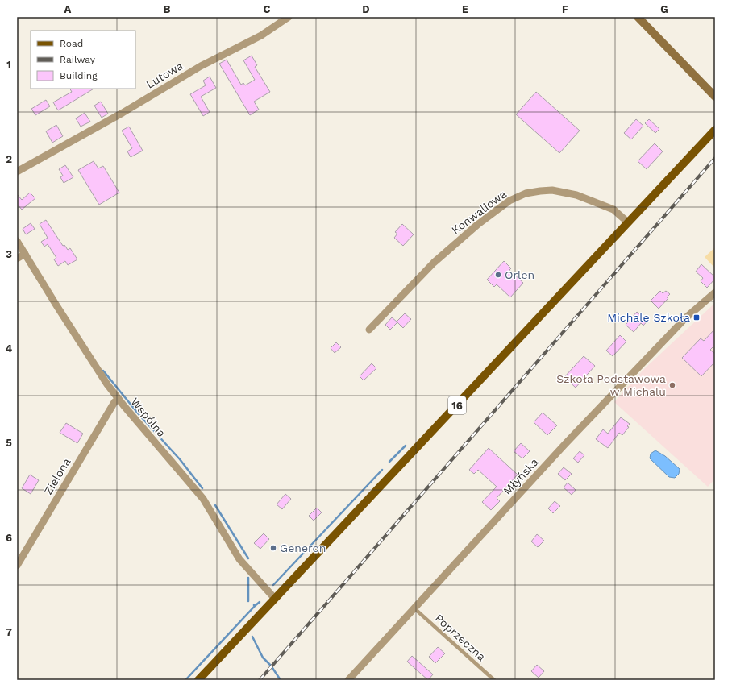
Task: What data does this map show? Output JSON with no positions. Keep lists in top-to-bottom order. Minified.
{"streets":{"main road":["16"],"street":["Lutowa","Konwaliowa","Wspólna","Zielona","Młyńska"],"lane":["Poprzeczna"]},"crossings":[["Konwaliowa","16"],["16","Wspólna"],["Wspólna","Zielona"],["Młyńska","Poprzeczna"]],"places":{"other":["Orlen","Szkoła Podstawowa w Michalu","Generon"],"transit":["Michale Szkoła"]},"legend":["Road","Railway","Building"],"grid":{"columns":["A","B","C","D","E","F","G"],"rows":["1","2","3","4","5","6","7"]}}
